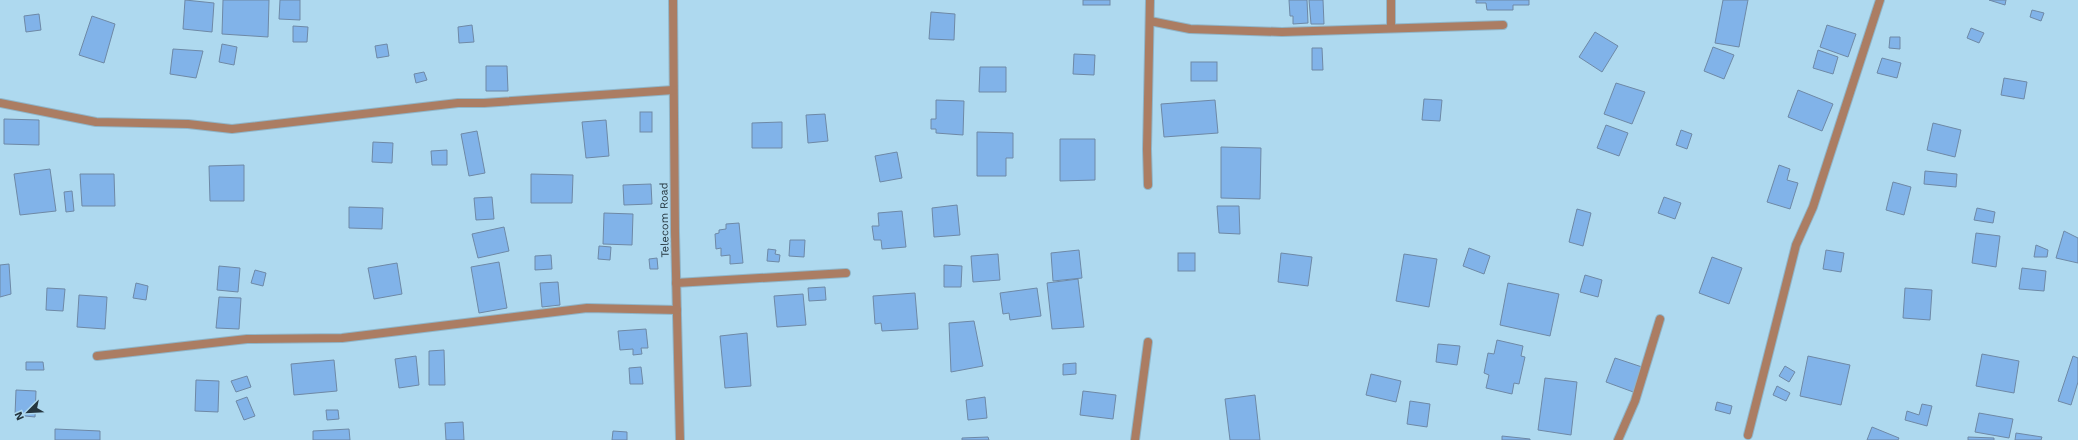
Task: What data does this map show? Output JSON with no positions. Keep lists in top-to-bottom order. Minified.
{"streets":{"street":["Telecom Road"]},"north":"bottom left"}
